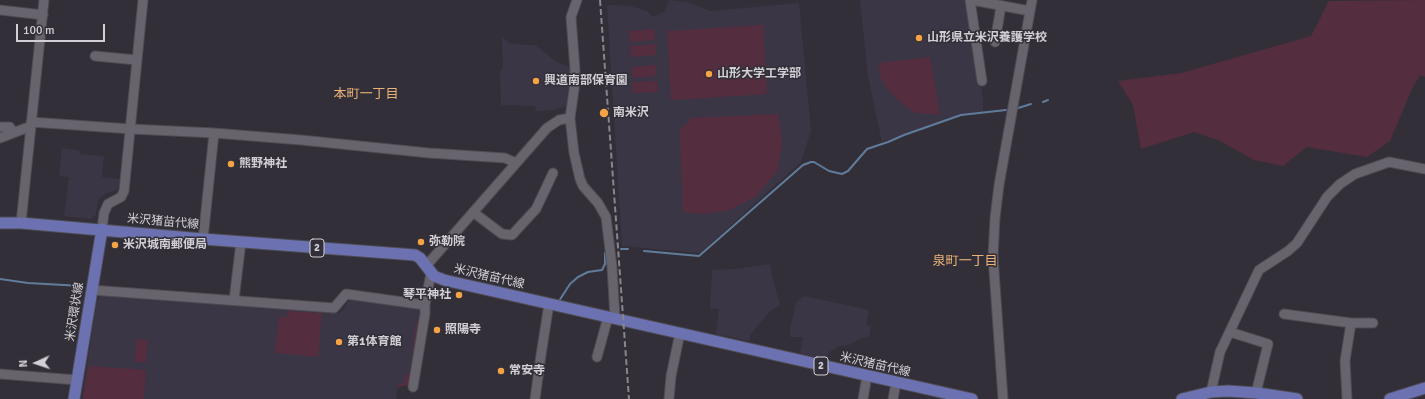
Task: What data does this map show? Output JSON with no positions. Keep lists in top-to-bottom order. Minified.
{"streets":{"main road":["米沢猪苗代線","2","米沢環状線"]},"crossings":[["米沢猪苗代線","米沢環状線"]],"districts":["本町一丁目","泉町一丁目"],"places":["山形県立米沢養護学校","山形大学工学部","興道南部保育園","南米沢","熊野神社","弥勒院","米沢城南郵便局","琴平神社","照陽寺","第1体育館","常安寺"],"scale_bar":"100 m","north":"left"}
